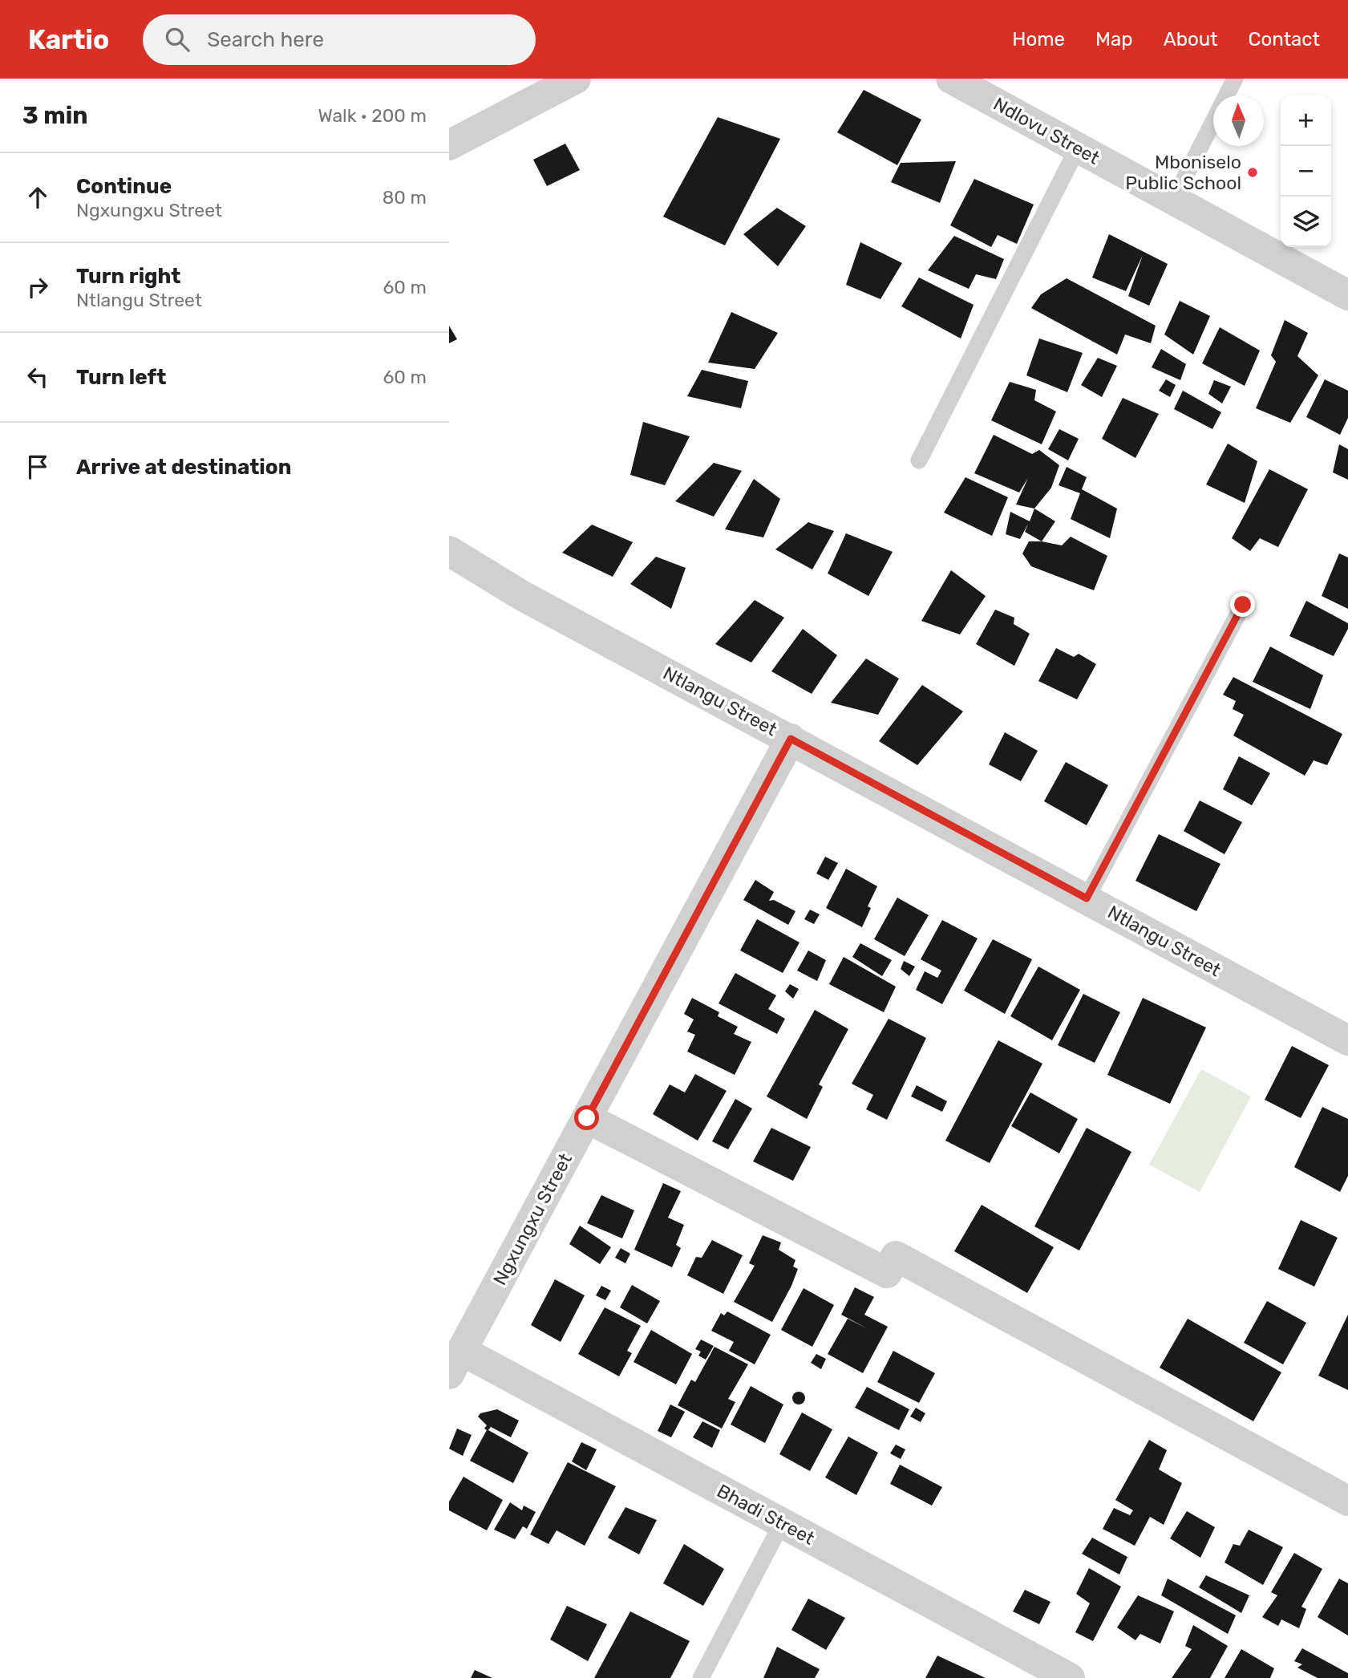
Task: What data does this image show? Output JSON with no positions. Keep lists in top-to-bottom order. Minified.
{"streets":{"street":["Ndlovu Street","Ntlangu Street","Ngxungxu Street","Bhadi Street"]},"crossings":[["Ntlangu Street","Ngxungxu Street"],["Ngxungxu Street","Bhadi Street"]],"places":["Mboniselo Public School"],"north":"top","page":{"header":"Kartio","search":"Search here","nav":["Home","Map","About","Contact"],"heading":["3 min","Walk · 200 m"],"map_buttons":["+","−"],"list":[["Continue","Ngxungxu Street","80 m"],["Turn right","Ntlangu Street","60 m"],["Turn left","60 m"],"Arrive at destination"]}}
